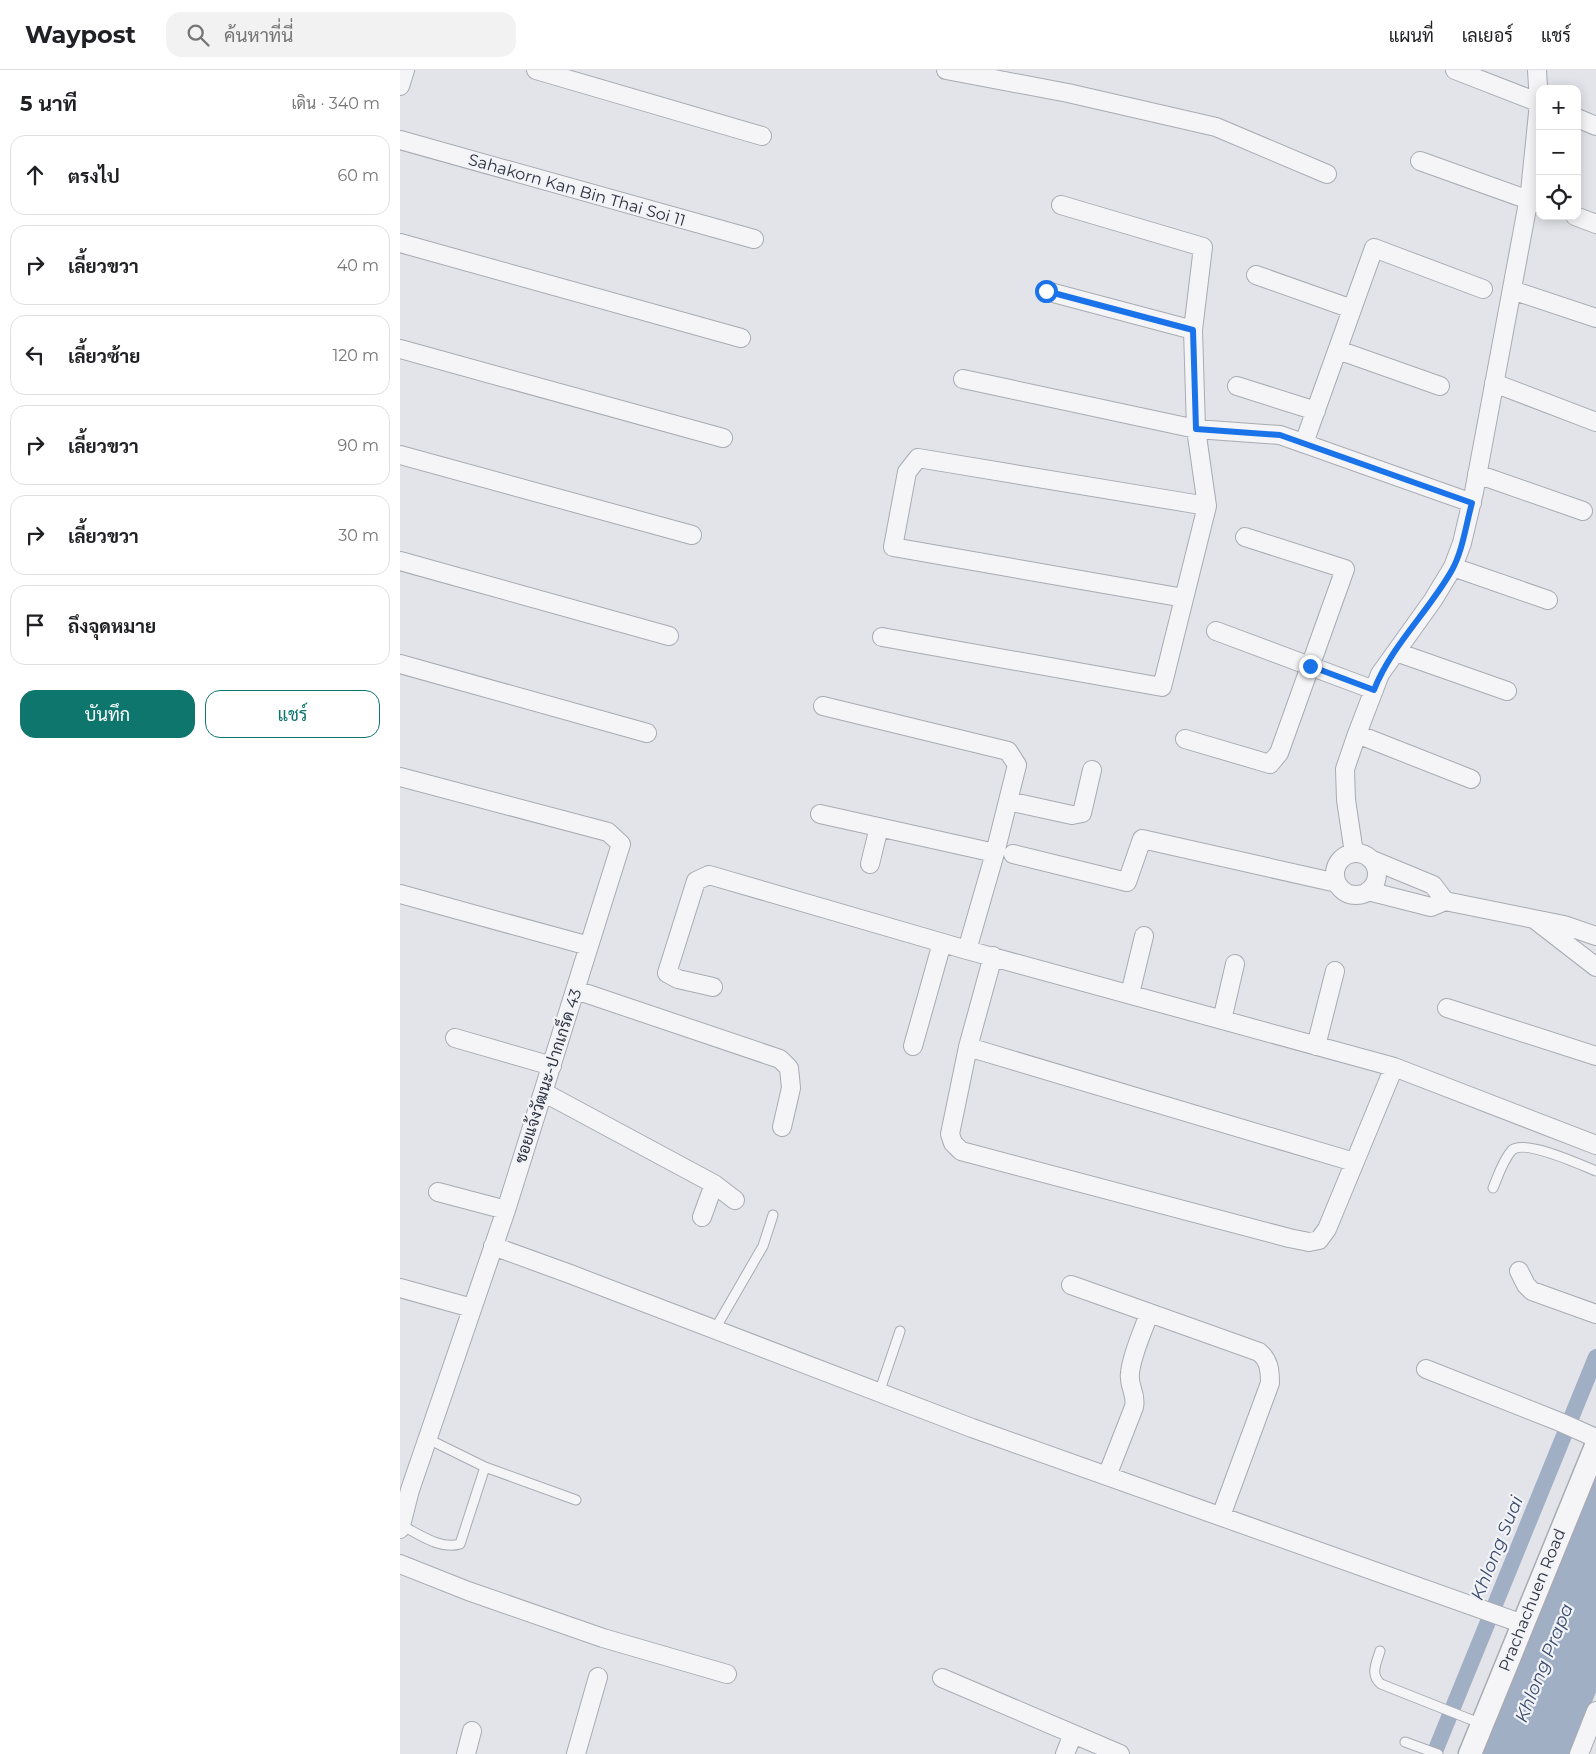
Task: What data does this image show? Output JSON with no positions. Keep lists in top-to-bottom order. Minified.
{"streets":{"street":["Sahakorn Kan Bin Thai Soi 11","ซอยแจ้งวัฒนะ-ปากเกร็ด 43","Prachachuen Road"]},"water":["Khlong Suai","Khlong Prapa"],"page":{"header":"Waypost","search":"ค้นหาที่นี่","nav":["แผนที่","เลเยอร์","แชร์"],"heading":["5 นาที","เดิน · 340 m"],"map_buttons":["+","−"],"list":[["ตรงไป","60 m"],["เลี้ยวขวา","40 m"],["เลี้ยวซ้าย","120 m"],["เลี้ยวขวา","90 m"],["เลี้ยวขวา","30 m"],"ถึงจุดหมาย"],"buttons":["บันทึก","แชร์"]}}
